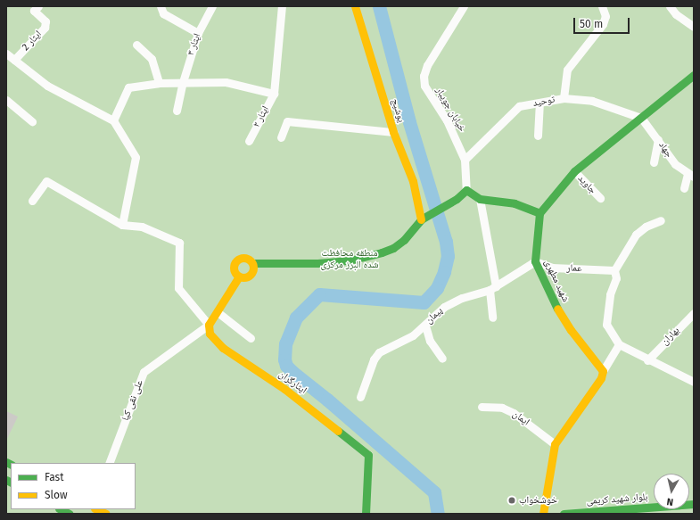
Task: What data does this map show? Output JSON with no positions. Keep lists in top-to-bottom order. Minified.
{"streets":{"street":["ایثار 2","ایثار ۳","توحید","خیابان جویبار","یوشیج","ایثار ۲","جهاد","جاوید","عمار","شهید مطهری","پیمان","بهاران","ایثارگران","علی نقی کیا","ایمان","بلوار شهید کریمی"]},"crossings":[["توحید","خیابان جویبار"],["توحید","جهاد"],["عمار","شهید مطهری"],["عمار","پیمان"],["شهید مطهری","پیمان"],["ایثارگران","علی نقی کیا"]],"parks":["منطقه محافظت شده البرز مرکزی"],"places":["خوشخواب"],"legend":["Fast","Slow"],"scale_bar":"50 m","north":"bottom"}
